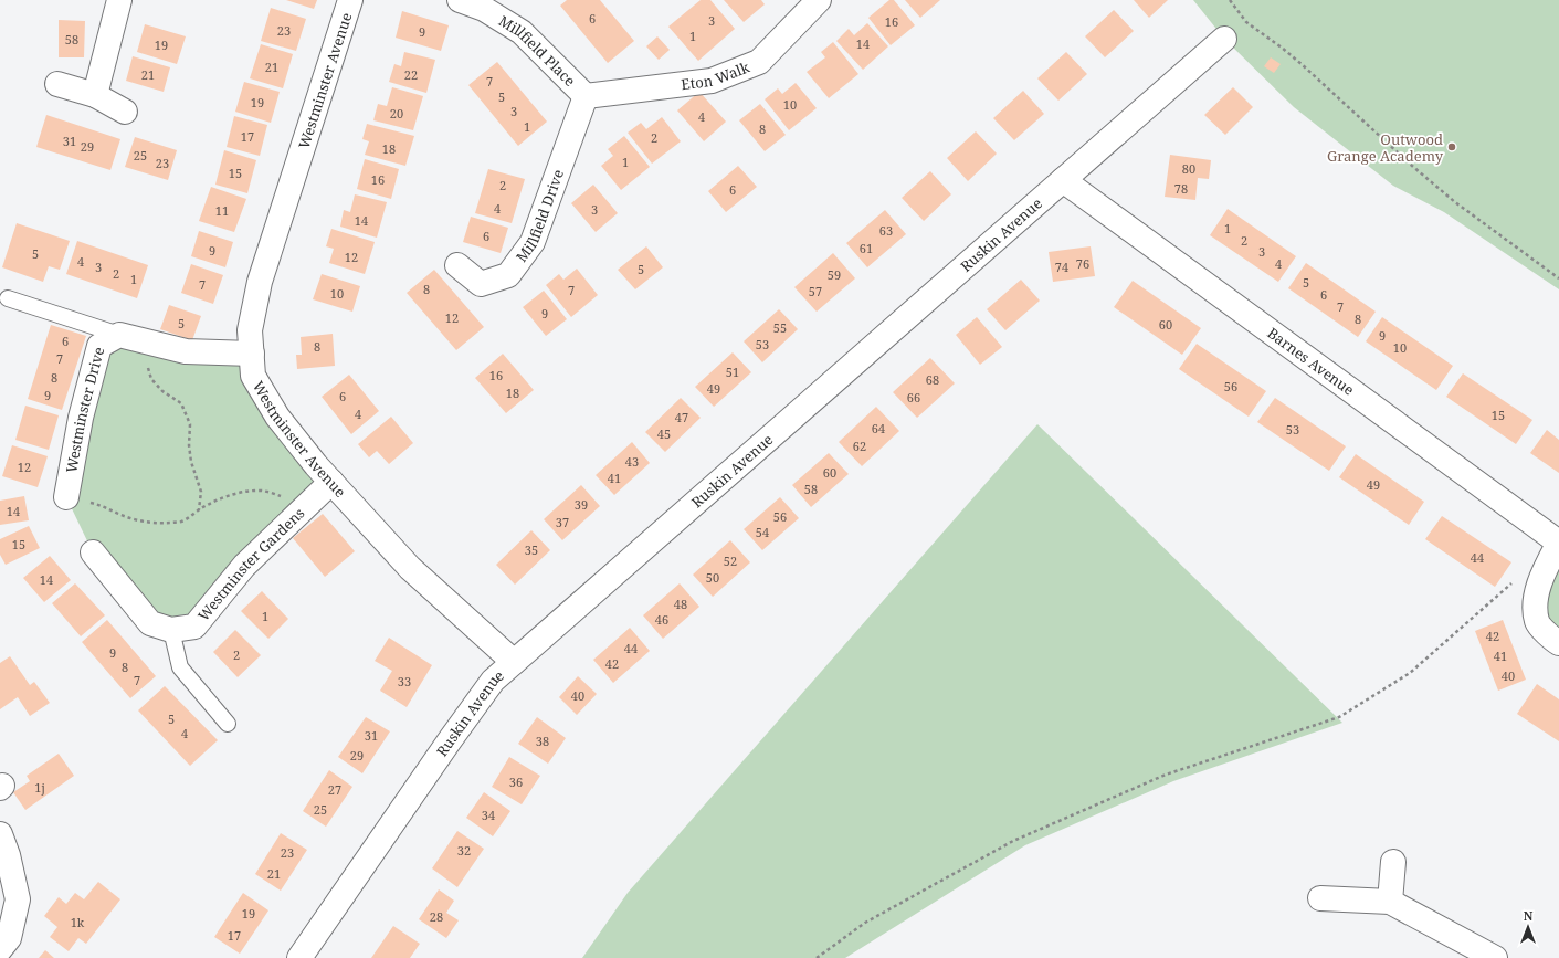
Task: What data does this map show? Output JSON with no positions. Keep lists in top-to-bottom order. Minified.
{"streets":{"street":["Millfield Place","Eton Walk","Westminster Avenue","Millfield Drive","Ruskin Avenue","Barnes Avenue","Westminster Drive","Westminster Gardens"]},"crossings":[["Millfield Place","Eton Walk"],["Millfield Place","Millfield Drive"],["Eton Walk","Millfield Drive"],["Westminster Avenue","Ruskin Avenue"],["Westminster Avenue","Westminster Drive"],["Westminster Avenue","Westminster Gardens"],["Ruskin Avenue","Barnes Avenue"]],"places":["Outwood Grange Academy"],"house_numbers":["6","3","16","23","9","1","58","14","19","21","21","22","7","5","19","10","3","20","4","1","8","17","2","31","29","18","25","1","23","80","15","16","2","78","6","4","3","11","14","1","63","6","2","61","9","3","5","12","4","76","4","3","74","5","2","59","1","5","7","8","7","57","10","6","7","9","12","8","5","60","55","9","6","53","8","10","7","51","16","8","68","56","49","18","9","6","66","4","15","47","64","53","45","62","43","12","60","41","49","58","39","14","56","37","54","15","35","44","52","50","14","48","1","46","42","44","9","2","41","42","8","40","7","33","40","5","4","31","38","29","36","1j","27","25","34","32","23","21","19","28","1k","17"],"north":"top"}
